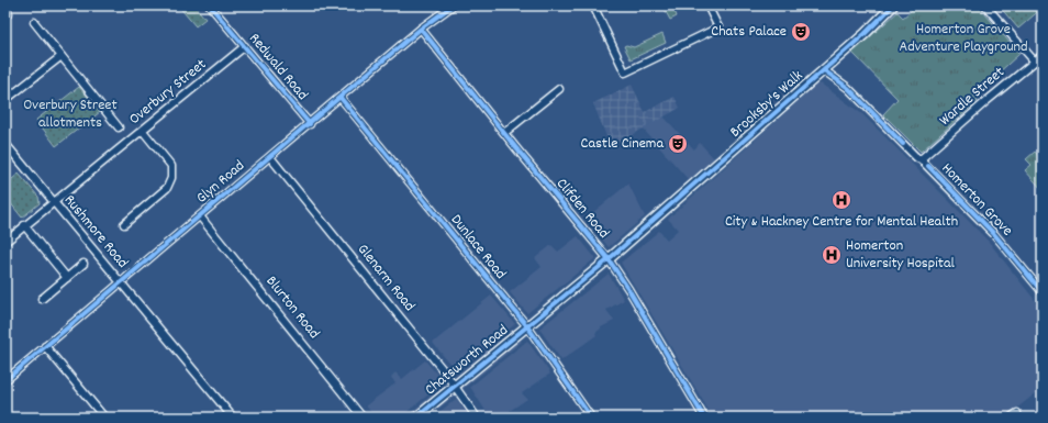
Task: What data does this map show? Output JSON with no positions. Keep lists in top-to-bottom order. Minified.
{"streets":{"street":["Redwald Road","Overbury Street","Wardle Street","Brooksby's Walk","Glyn Road","Homerton Grove","Clifden Road","Rushmore Road","Dunlace Road","Glenarm Road","Blurton Road","Chatsworth Road"]},"crossings":[["Redwald Road","Overbury Street"],["Redwald Road","Glyn Road"],["Overbury Street","Rushmore Road"],["Wardle Street","Homerton Grove"],["Brooksby's Walk","Homerton Grove"],["Brooksby's Walk","Chatsworth Road"],["Glyn Road","Clifden Road"],["Glyn Road","Rushmore Road"],["Glyn Road","Dunlace Road"],["Glyn Road","Glenarm Road"],["Glyn Road","Blurton Road"],["Clifden Road","Chatsworth Road"],["Dunlace Road","Chatsworth Road"],["Glenarm Road","Chatsworth Road"]],"parks":["Homerton Grove Adventure Playground","Overbury Street allotments"],"places":{"theatre":["Chats Palace","Castle Cinema"],"hospital":["City & Hackney Centre for Mental Health","Homerton University Hospital"]}}
